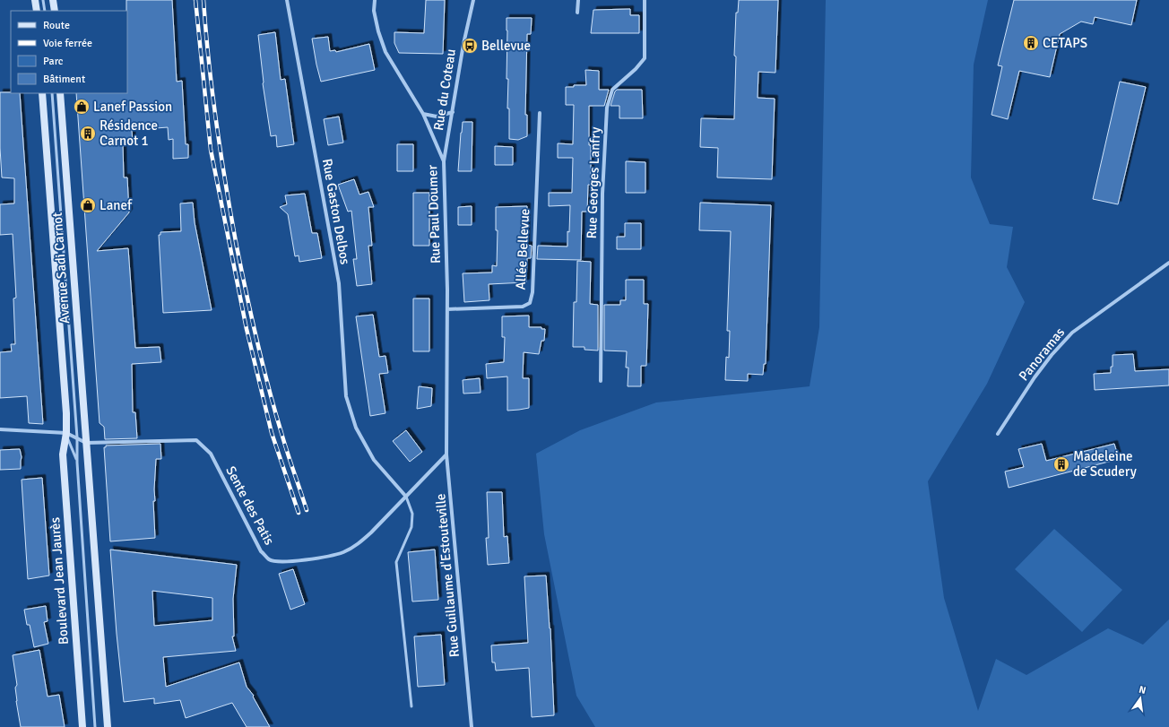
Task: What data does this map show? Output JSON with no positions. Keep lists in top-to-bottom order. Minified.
{"streets":{"main road":["Avenue Sadi Carnot","Boulevard Jean Jaurès"],"street":["Rue du Coteau","Rue Georges Lanfry","Rue Gaston Delbos","Rue Paul Doumer","Allée Bellevue","Panoramas","Sente des Patis","Rue Guillaume d'Estouteville"]},"crossings":[["Rue du Coteau","Rue Paul Doumer"],["Rue Gaston Delbos","Sente des Patis"],["Rue Paul Doumer","Allée Bellevue"],["Rue Paul Doumer","Rue Guillaume d'Estouteville"],["Avenue Sadi Carnot","Sente des Patis"],["Avenue Sadi Carnot","Boulevard Jean Jaurès"],["Sente des Patis","Rue Guillaume d'Estouteville"]],"places":{"building":["CETAPS","Résidence Carnot 1","Madeleine de Scudery"],"bus stop":["Bellevue"],"shop":["Lanef Passion","Lanef"]},"legend":["Route","Voie ferrée","Parc","Bâtiment"],"north":"top"}
